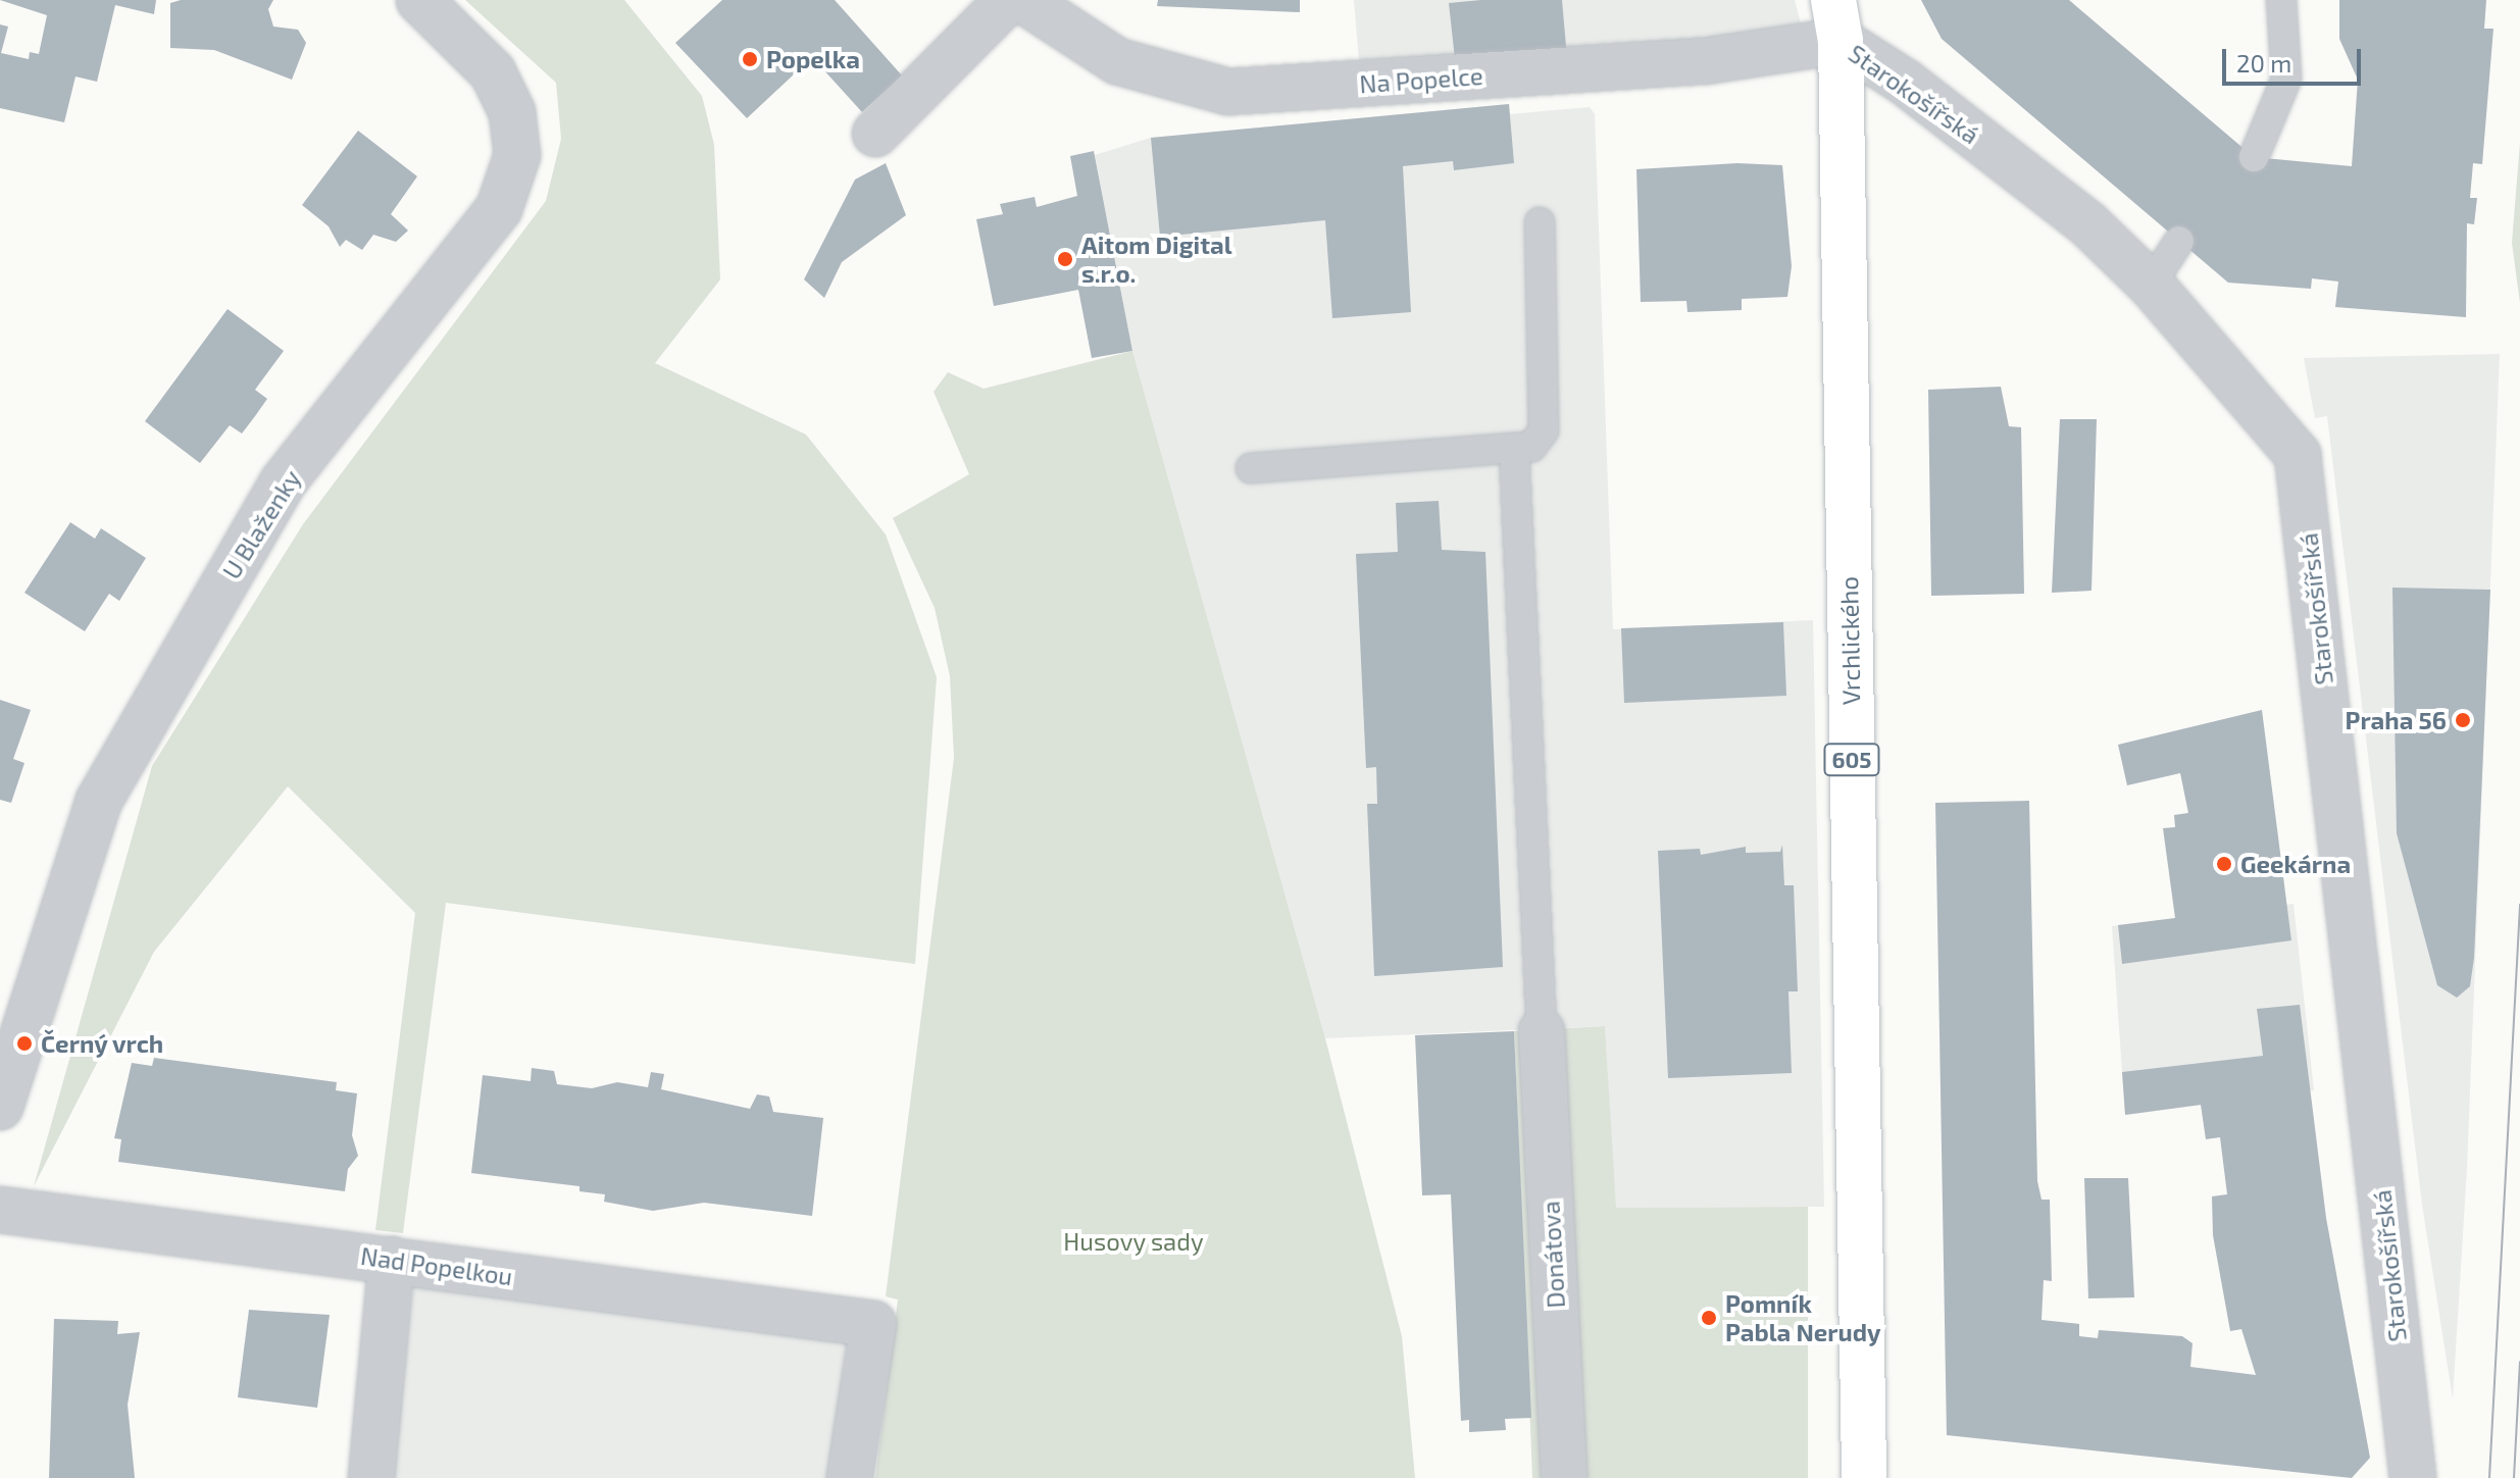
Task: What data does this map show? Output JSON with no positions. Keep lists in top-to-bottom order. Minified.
{"streets":{"main road":["Vrchlického","605"],"street":["Na Popelce","Starokošířská","U Blaženky","Donátova","Nad Popelkou"]},"crossings":[["Na Popelce","Starokošířská"],["Na Popelce","Vrchlického"],["Starokošířská","Vrchlického"]],"parks":["Husovy sady"],"places":["Popelka","Aitom Digital s.r.o.","Praha 56","Geekárna","Černý vrch","Pomník Pabla Nerudy"],"scale_bar":"20 m"}
